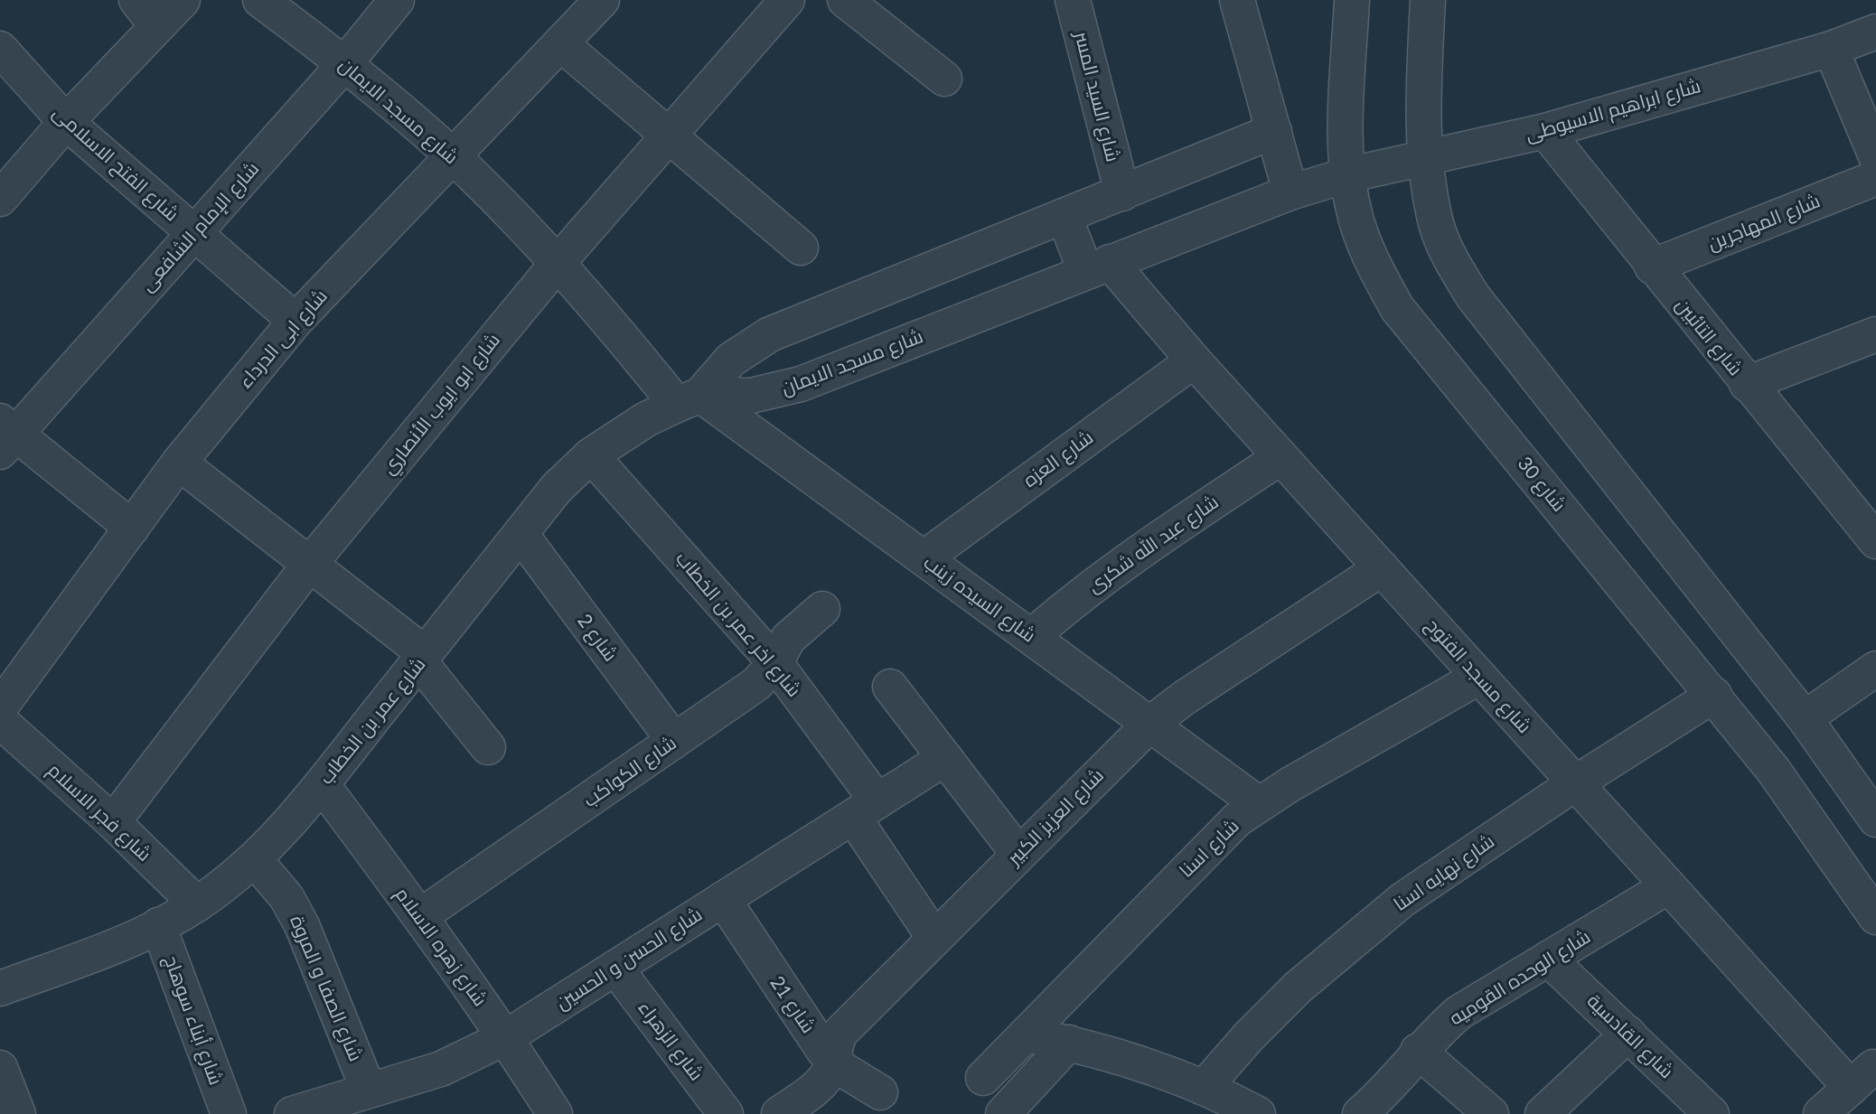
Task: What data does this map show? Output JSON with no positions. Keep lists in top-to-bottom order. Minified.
{"streets":{"street":["شارع السيد المسر","شارع ابراهيم الاسيوطى","شارع مسجد الايمان","شارع الفتح الاسلامى","شارع المهاجرين","شارع الإمام الشافعى","شارع التائبين","شارع ابى الدرداء","شارع ابو ايوب الأنصاري","شارع العزه","شارع 30","شارع عبد الله شكرى","شارع السيده زينب","شارع اخر عمر بن الخطاب","شارع 2","شارع مسجد الفتوح","شارع عمر بن الخطاب","شارع الكواكب","شارع فجر الاسلام","شارع العزيز الكبير","شارع اسنا","شارع نهايه اسنا","شارع زهره الاسلام","شارع الحسن و الحسين","شارع الوحده القوميه","شارع الصفا و المروة","شارع 21","شارع أبناء سوهاج","شارع القادسية","شارع الزهراء"]},"crossings":[["شارع ابراهيم الاسيوطى","شارع مسجد الايمان"],["شارع ابراهيم الاسيوطى","شارع التائبين"],["شارع ابراهيم الاسيوطى","شارع 30"],["شارع مسجد الايمان","شارع الإمام الشافعى"],["شارع مسجد الايمان","شارع ابى الدرداء"],["شارع مسجد الايمان","شارع ابو ايوب الأنصاري"],["شارع مسجد الايمان","شارع 30"],["شارع مسجد الايمان","شارع السيده زينب"],["شارع مسجد الايمان","شارع مسجد الفتوح"],["شارع مسجد الايمان","شارع عمر بن الخطاب"],["شارع الفتح الاسلامى","شارع الإمام الشافعى"],["شارع الفتح الاسلامى","شارع ابى الدرداء"],["شارع المهاجرين","شارع التائبين"],["شارع ابو ايوب الأنصاري","شارع فجر الاسلام"],["شارع العزه","شارع السيده زينب"],["شارع العزه","شارع مسجد الفتوح"],["شارع 30","شارع نهايه اسنا"],["شارع عبد الله شكرى","شارع السيده زينب"],["شارع عبد الله شكرى","شارع مسجد الفتوح"],["شارع السيده زينب","شارع عمر بن الخطاب"],["شارع السيده زينب","شارع العزيز الكبير"],["شارع السيده زينب","شارع اسنا"],["شارع اخر عمر بن الخطاب","شارع عمر بن الخطاب"],["شارع اخر عمر بن الخطاب","شارع الكواكب"],["شارع اخر عمر بن الخطاب","شارع العزيز الكبير"],["شارع اخر عمر بن الخطاب","شارع الحسن و الحسين"],["شارع 2","شارع عمر بن الخطاب"],["شارع 2","شارع الكواكب"],["شارع مسجد الفتوح","شارع العزيز الكبير"],["شارع مسجد الفتوح","شارع اسنا"],["شارع مسجد الفتوح","شارع نهايه اسنا"],["شارع مسجد الفتوح","شارع الوحده القوميه"],["شارع عمر بن الخطاب","شارع فجر الاسلام"],["شارع عمر بن الخطاب","شارع زهره الاسلام"],["شارع عمر بن الخطاب","شارع الصفا و المروة"],["شارع عمر بن الخطاب","شارع أبناء سوهاج"],["شارع الكواكب","شارع زهره الاسلام"],["شارع العزيز الكبير","شارع 21"],["شارع زهره الاسلام","شارع الحسن و الحسين"],["شارع الحسن و الحسين","شارع الصفا و المروة"],["شارع الحسن و الحسين","شارع 21"],["شارع الحسن و الحسين","شارع الزهراء"],["شارع الوحده القوميه","شارع القادسية"]]}
